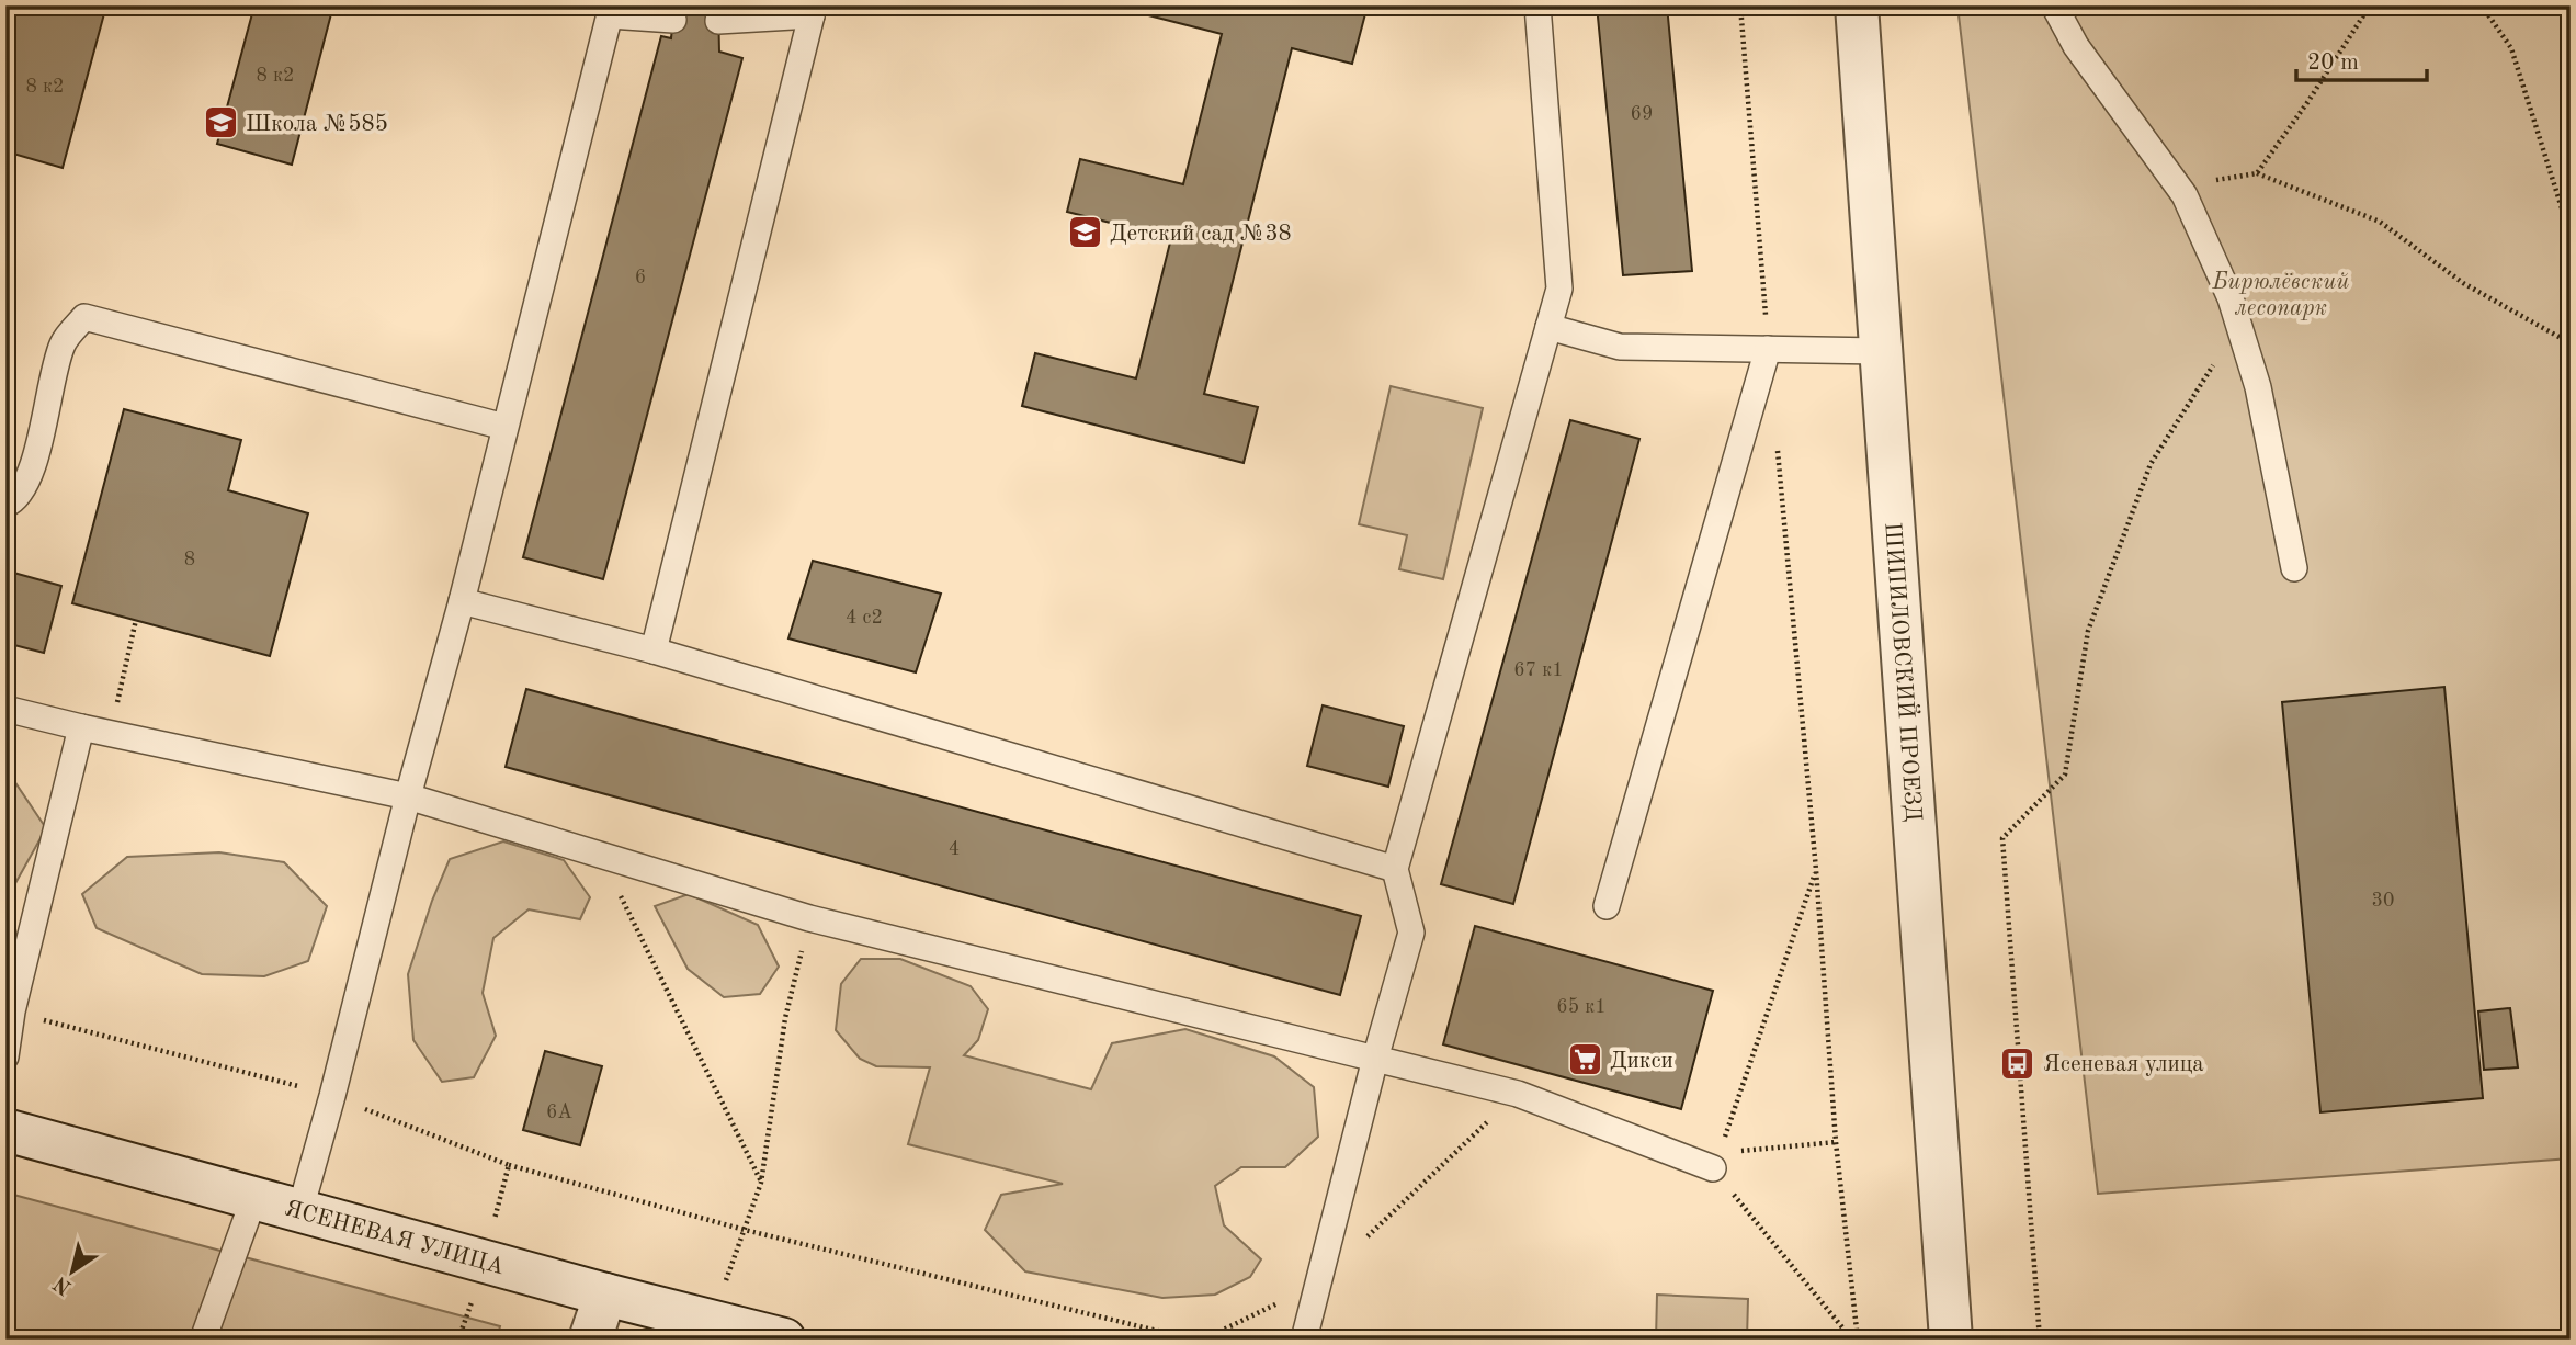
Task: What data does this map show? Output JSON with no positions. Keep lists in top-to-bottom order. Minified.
{"streets":{"street":["ШИПИЛОВСКИЙ ПРОЕЗД","ЯСЕНЕВАЯ УЛИЦА"]},"parks":["Бирюлёвский лесопарк"],"places":{"school or university":["Школа №585","Детский сад №38"],"supermarket":["Дикси"],"bus stop":["Ясеневая улица"]},"house_numbers":["8 к2","8 к2","69","6","8","4 с2","67 к1","4","30","65 к1","6А"],"scale_bar":"20 m","north":"bottom left"}
